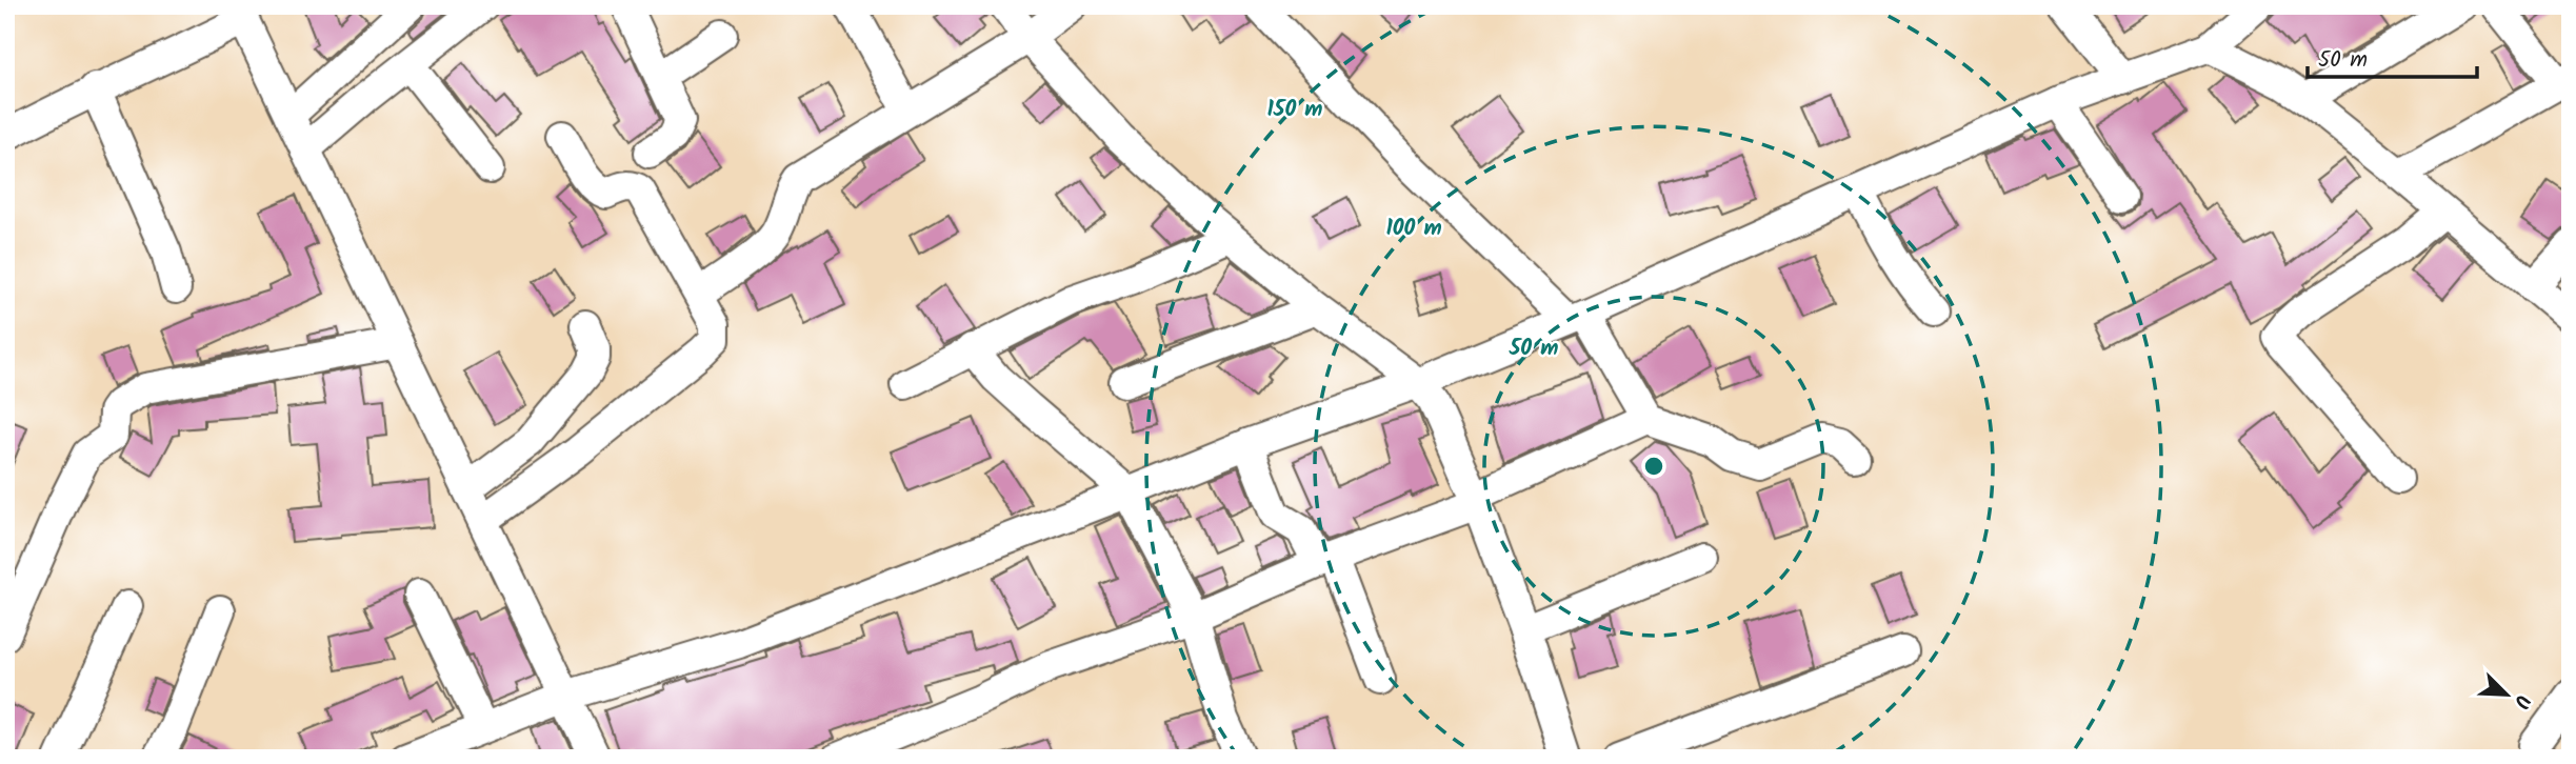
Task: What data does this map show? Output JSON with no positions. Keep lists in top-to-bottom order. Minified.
{"scale_bar":"50 m","north":"bottom right","rings":["150 m","100 m","50 m"]}
